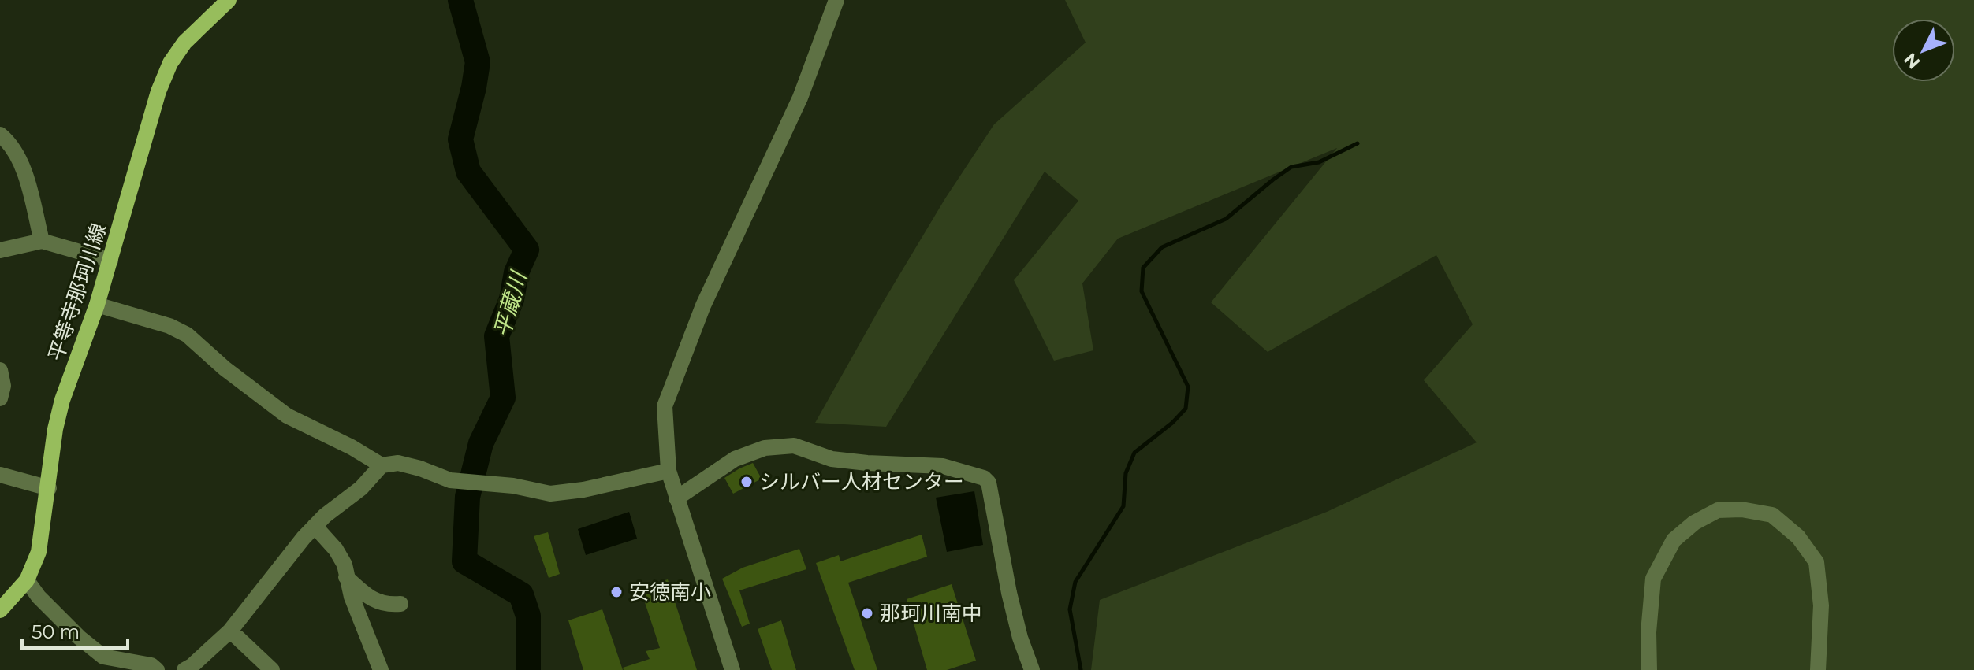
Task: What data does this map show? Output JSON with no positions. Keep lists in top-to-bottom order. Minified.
{"streets":{"main road":["平等寺那珂川線"]},"water":["平蔵川"],"places":["シルバー人材センター","安徳南小","那珂川南中"],"scale_bar":"50 m","north":"bottom left"}
